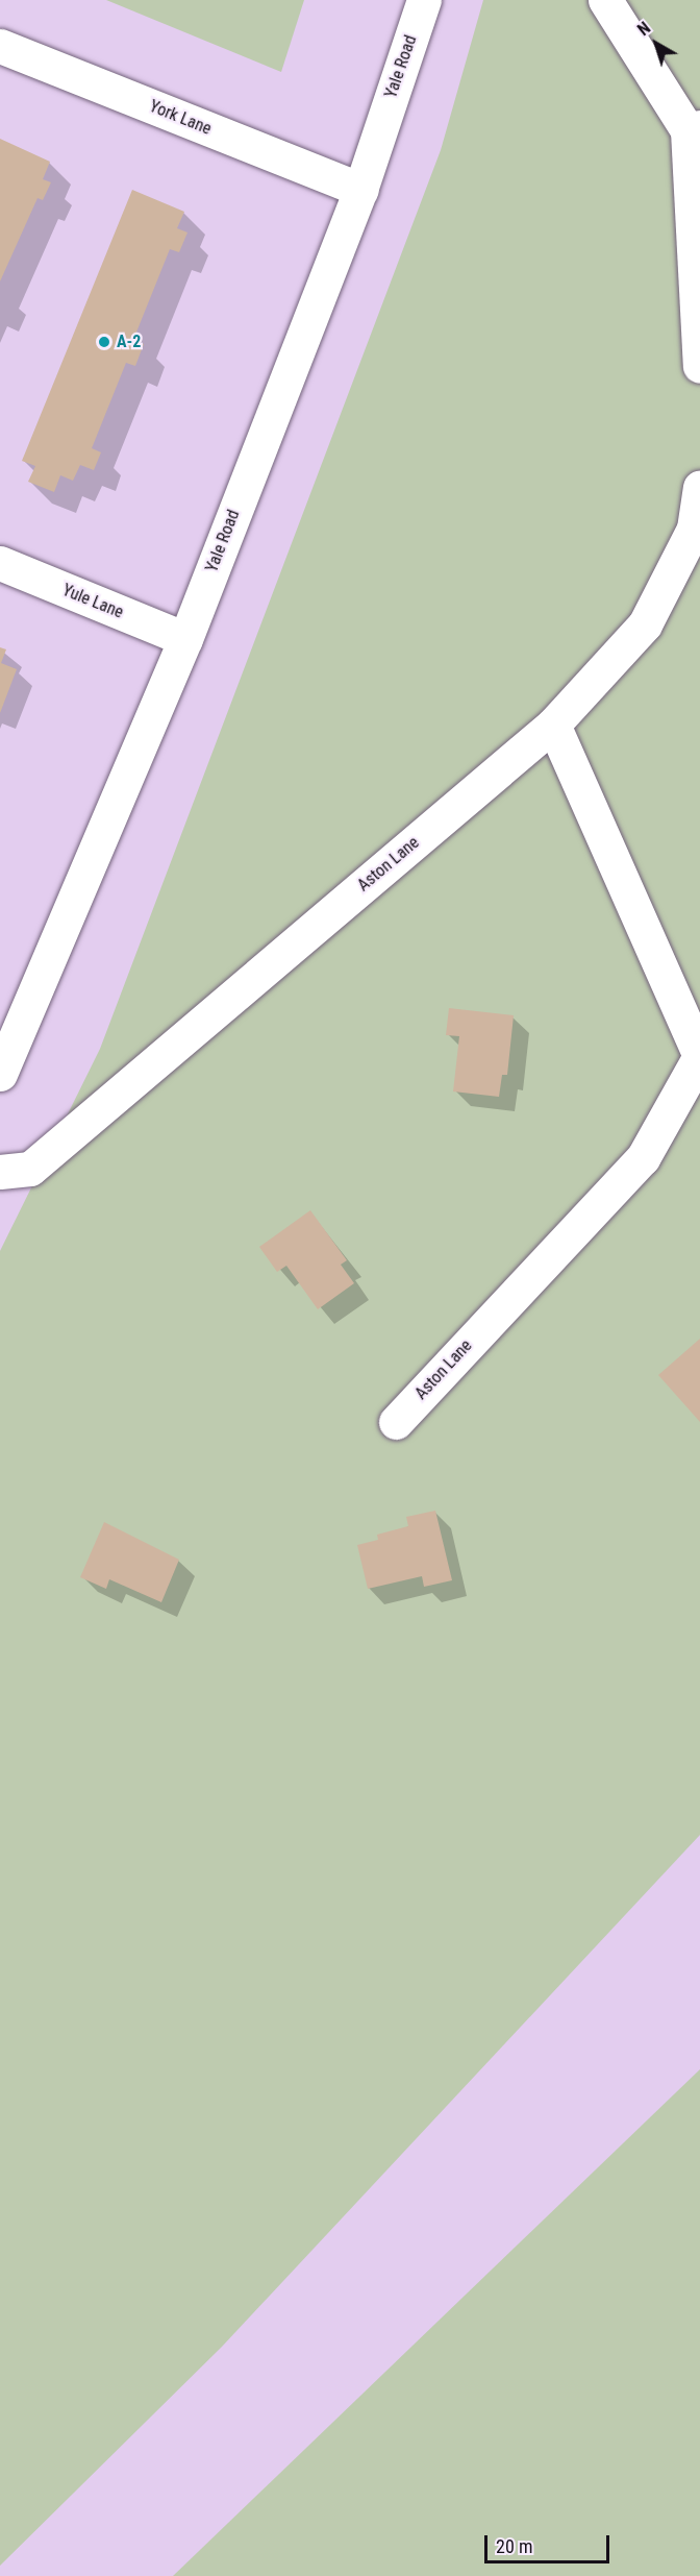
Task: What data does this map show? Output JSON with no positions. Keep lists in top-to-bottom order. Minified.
{"streets":{"street":["Yale Road","York Lane","Yule Lane","Aston Lane"]},"crossings":[["Yale Road","York Lane"],["Yale Road","Yule Lane"]],"places":["A-2"],"scale_bar":"20 m","north":"top left"}
